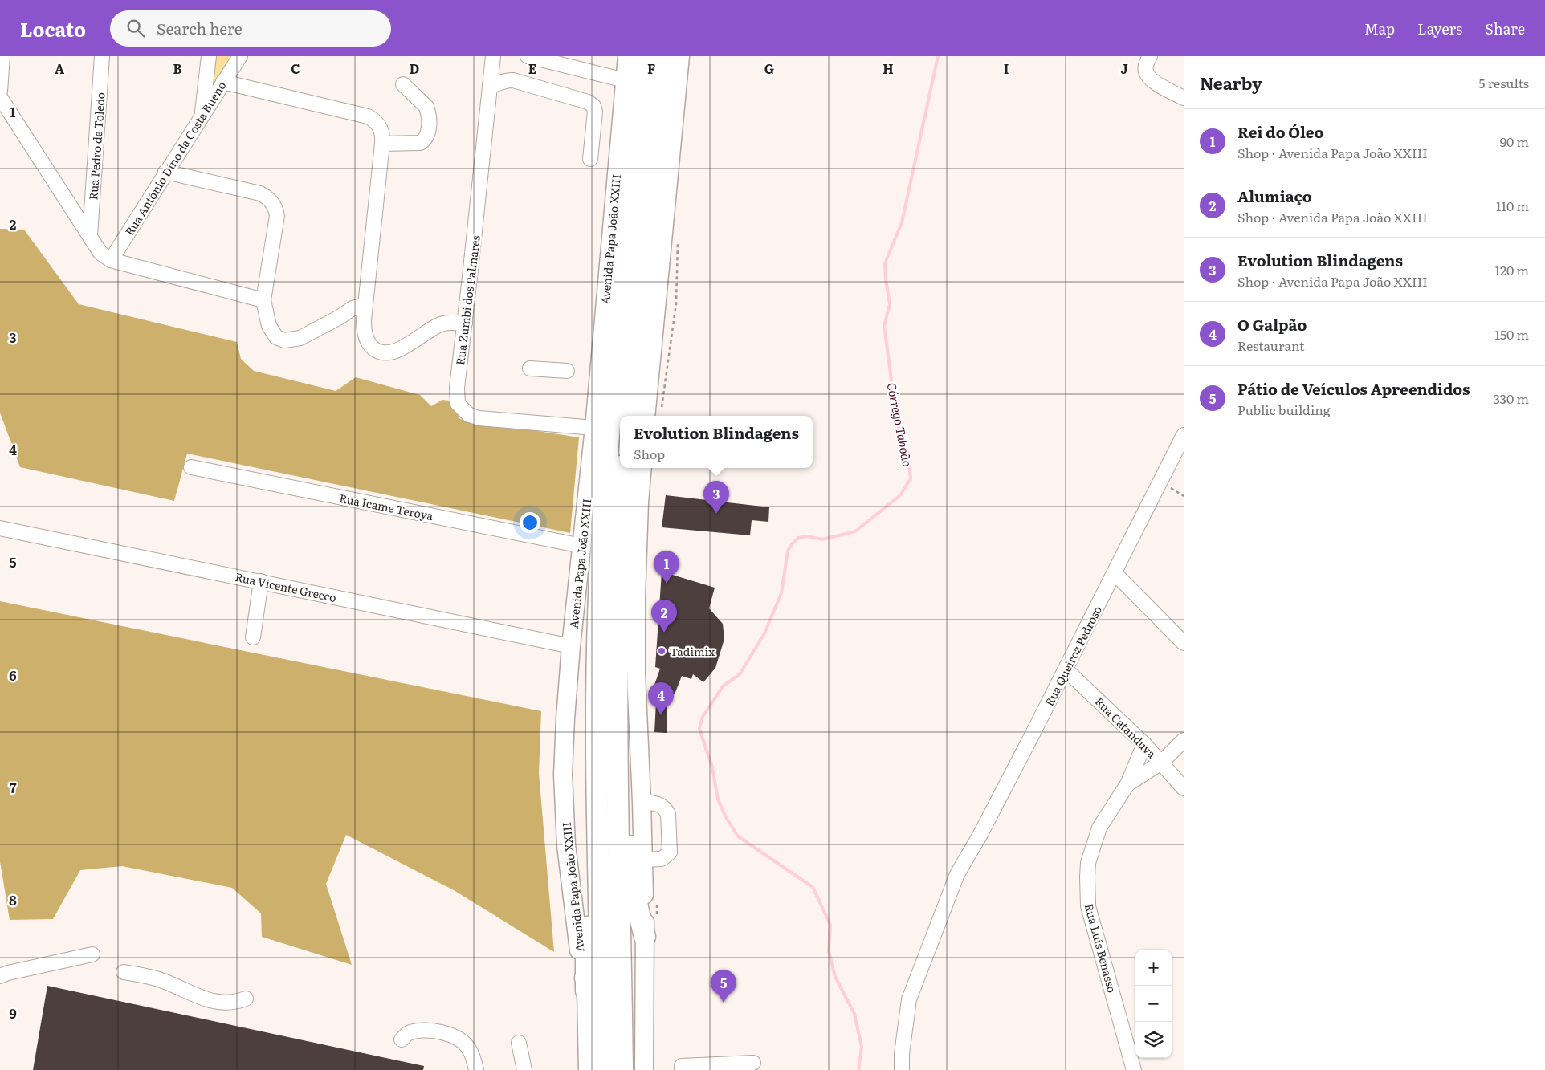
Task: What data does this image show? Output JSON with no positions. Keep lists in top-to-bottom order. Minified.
{"streets":{"highway":["Avenida Papa João XXIII"],"street":["Rua Pedro de Toledo","Rua Antônio Dino da Costa Bueno","Rua Zumbi dos Palmares","Rua Icame Teroya","Rua Vicente Grecco","Rua Queiroz Pedroso","Rua Catanduva","Rua Luís Benasso"]},"crossings":[["Avenida Papa João XXIII","Rua Zumbi dos Palmares"],["Avenida Papa João XXIII","Rua Icame Teroya"],["Avenida Papa João XXIII","Rua Vicente Grecco"],["Rua Queiroz Pedroso","Rua Catanduva"],["Rua Catanduva","Rua Luís Benasso"]],"water":["Córrego Taboão"],"places":["Tadimix"],"page":{"header":"Locato","search":"Search here","nav":["Map","Layers","Share"],"heading":["Nearby","5 results"],"list":[{"mark":"1","name":"Rei do Óleo","note":"Shop · Avenida Papa João XXIII","value":"90 m"},{"mark":"2","name":"Alumiaço","note":"Shop · Avenida Papa João XXIII","value":"110 m"},{"mark":"3","name":"Evolution Blindagens","note":"Shop · Avenida Papa João XXIII","value":"120 m"},{"mark":"4","name":"O Galpão","note":"Restaurant","value":"150 m"},{"mark":"5","name":"Pátio de Veículos Apreendidos","note":"Public building","value":"330 m"}],"popup":["Evolution Blindagens","Shop"],"pins":["3","1","2","4","5"],"map_buttons":["+","−"]},"grid":{"columns":["A","B","C","D","E","F","G","H","I","J"],"rows":["1","2","3","4","5","6","7","8","9"]}}
